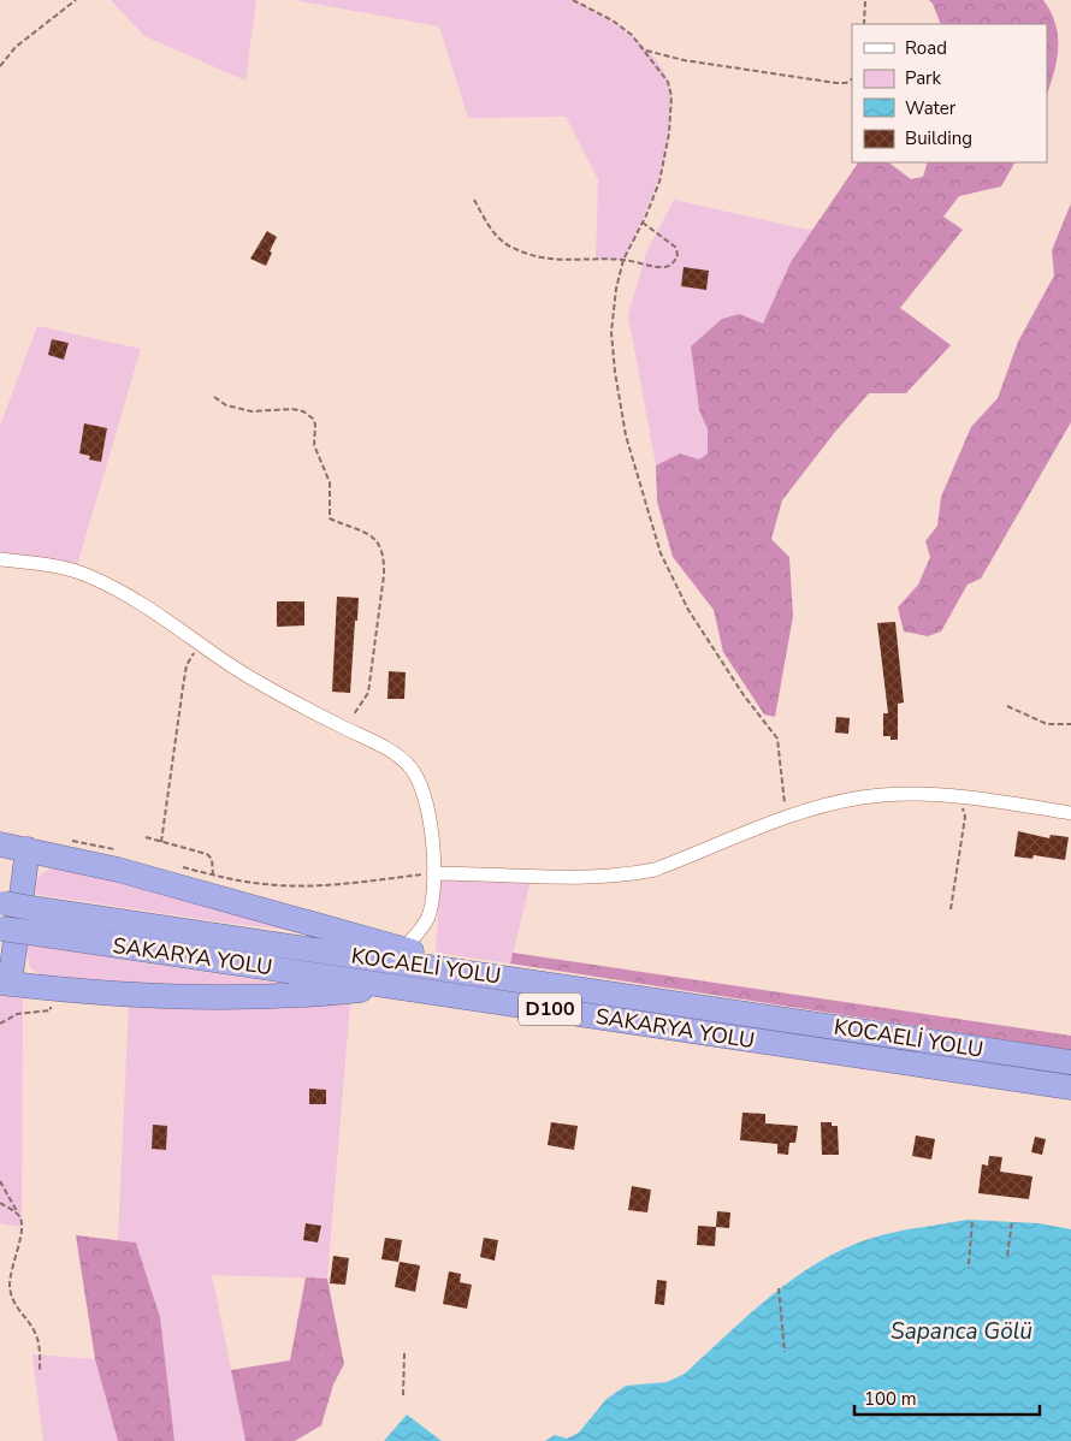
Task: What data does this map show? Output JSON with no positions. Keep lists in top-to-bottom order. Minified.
{"streets":{"highway":["SAKARYA YOLU","KOCAELİ YOLU","D100"]},"water":["Sapanca Gölü"],"legend":["Road","Park","Water","Building"],"scale_bar":"100 m"}
